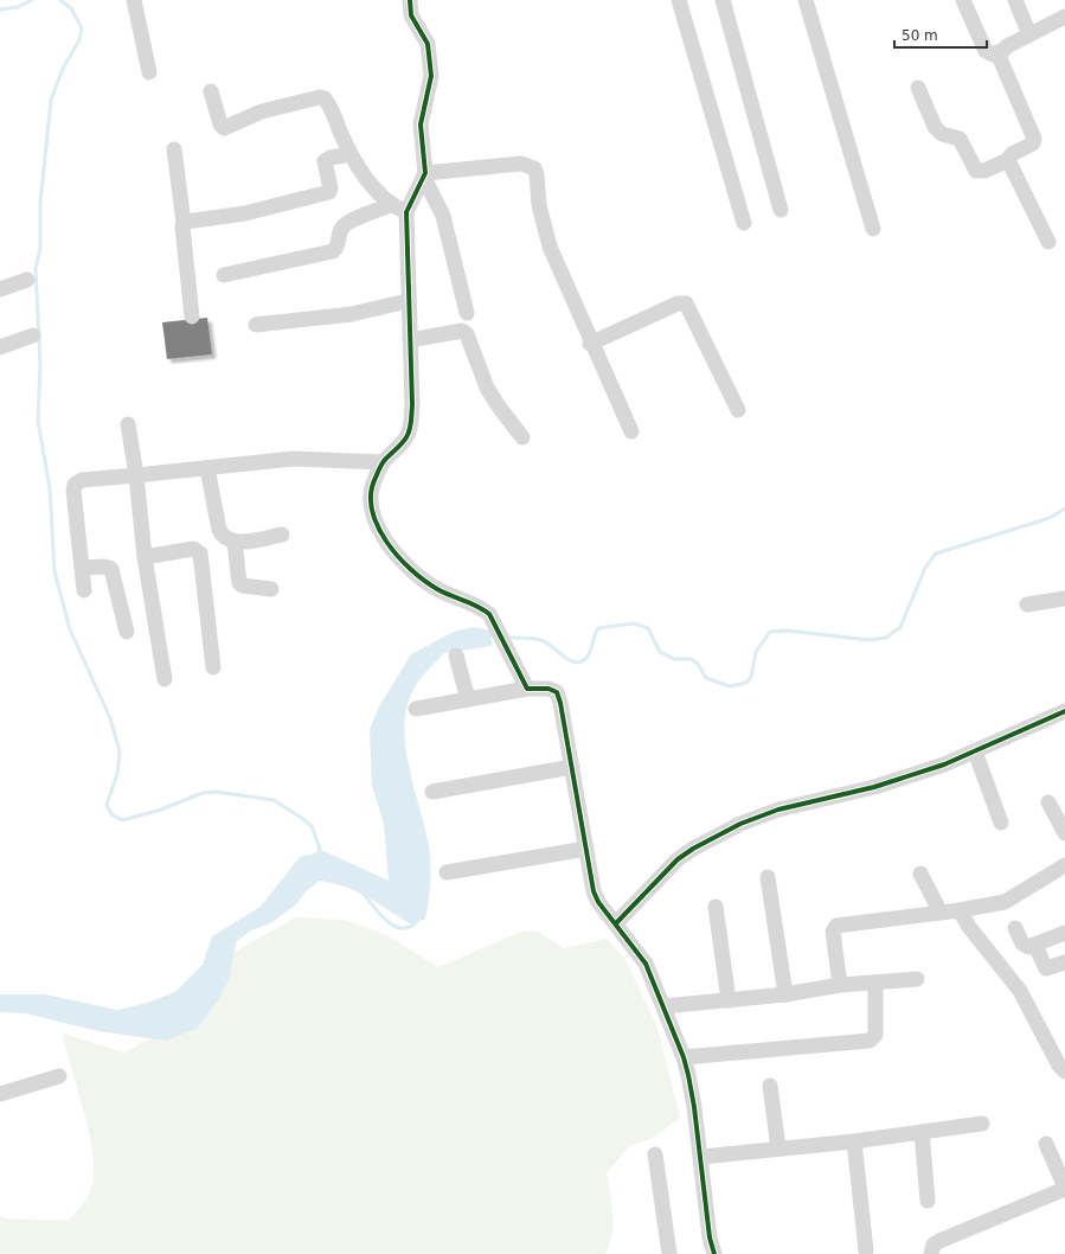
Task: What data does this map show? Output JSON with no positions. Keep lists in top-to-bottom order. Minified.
{"scale_bar":"50 m"}
